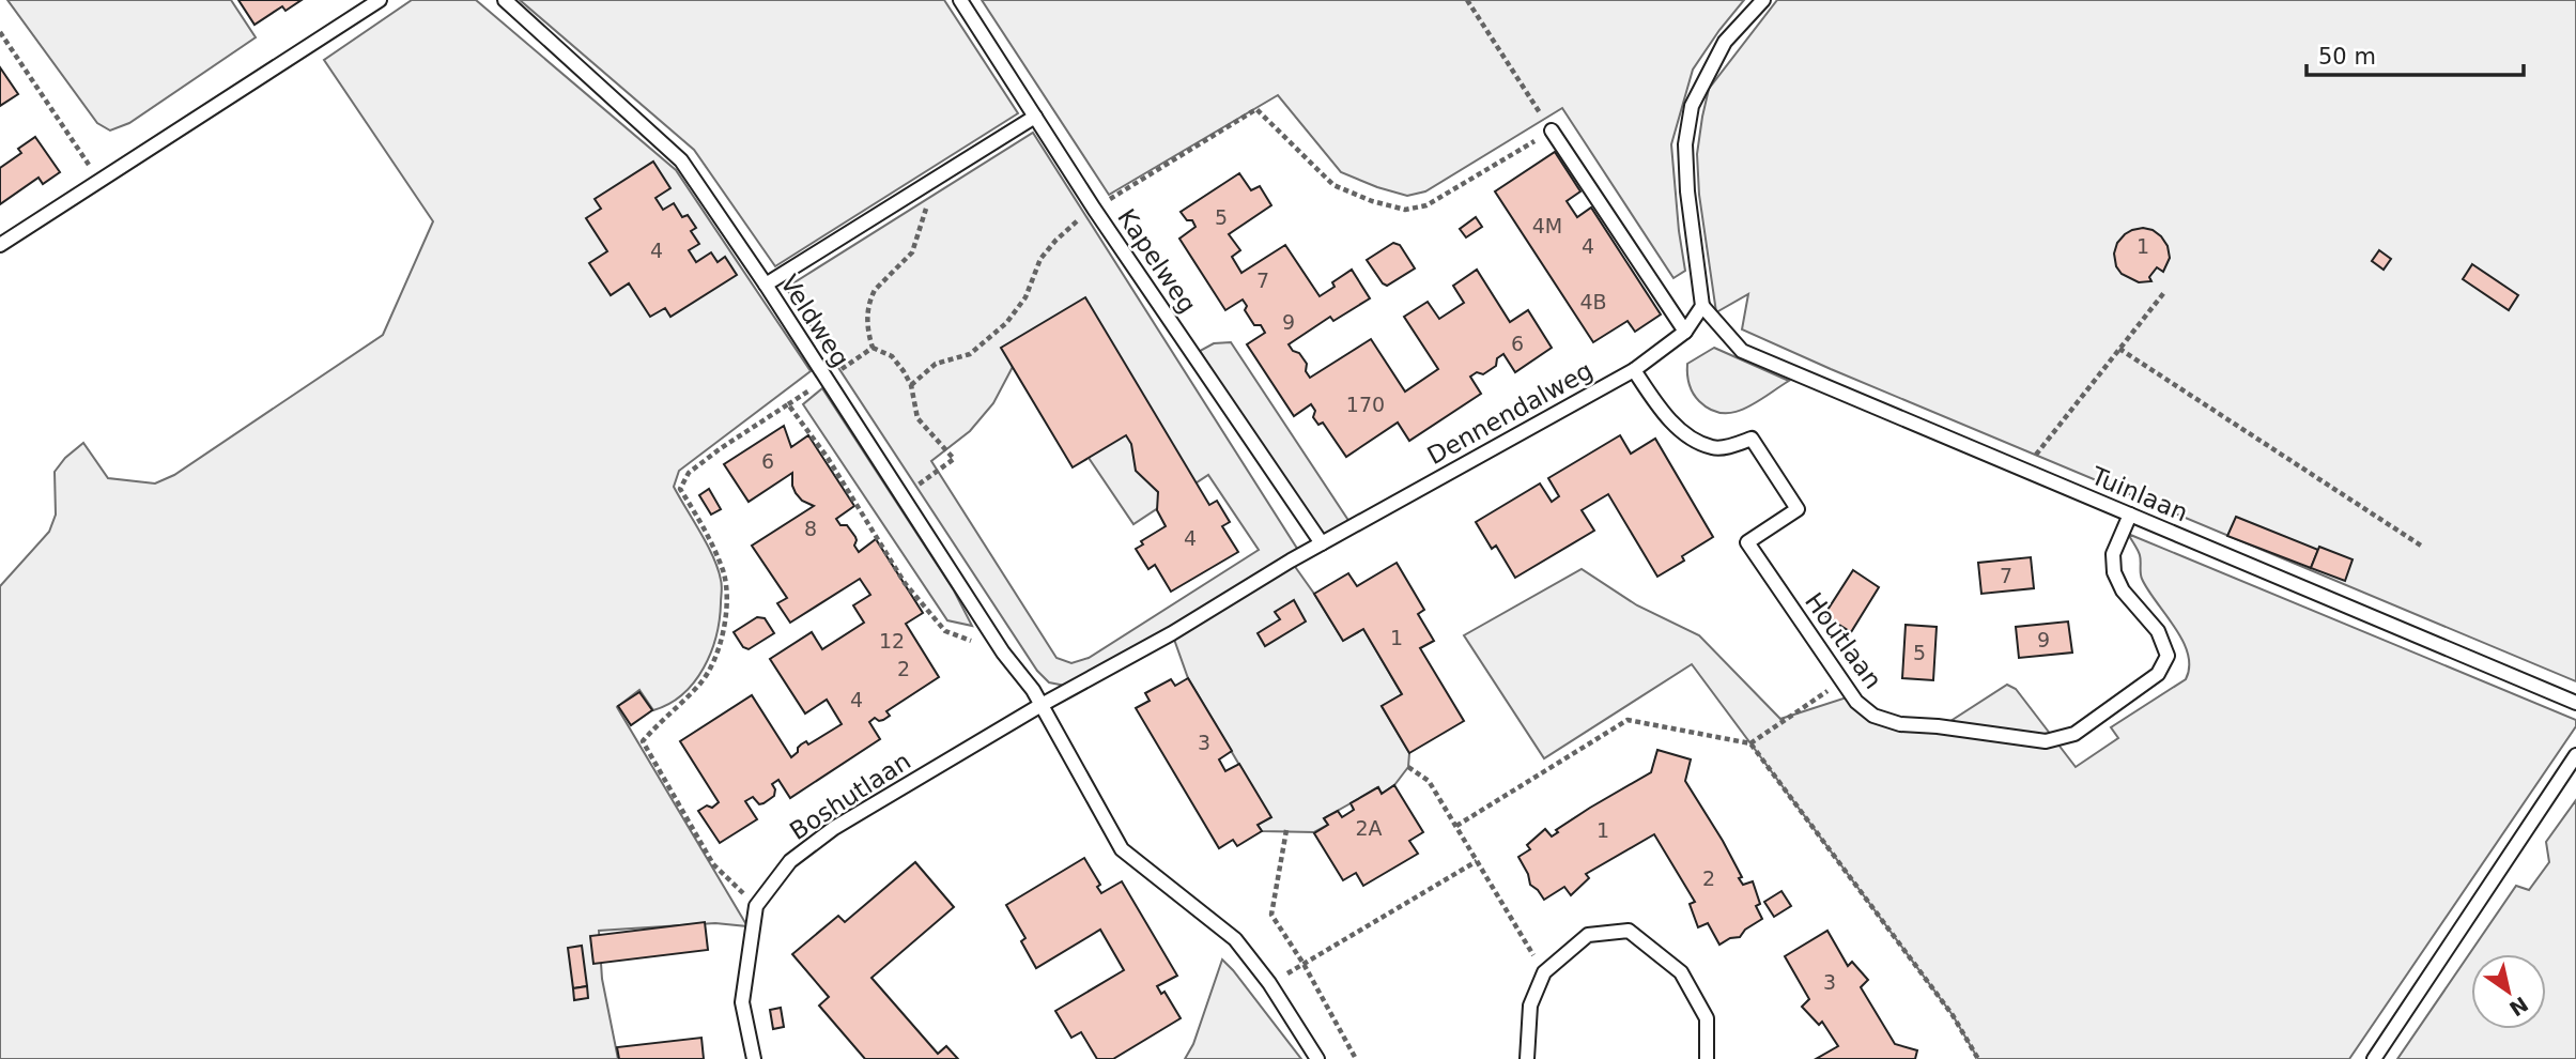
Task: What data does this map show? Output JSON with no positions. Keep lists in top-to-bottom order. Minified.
{"streets":{"lane":["Kapelweg","Veldweg","Dennendalweg","Tuinlaan","Houtlaan","Boshutlaan"]},"crossings":[["Kapelweg","Dennendalweg"],["Veldweg","Dennendalweg"],["Veldweg","Boshutlaan"],["Dennendalweg","Tuinlaan"],["Dennendalweg","Houtlaan"],["Dennendalweg","Boshutlaan"],["Tuinlaan","Houtlaan"]],"house_numbers":["5","4M","4","1","4","7","4B","9","6","170","6","8","4","7","1","9","12","5","2","4","3","2A","1","2","3"],"scale_bar":"50 m","north":"bottom right"}
